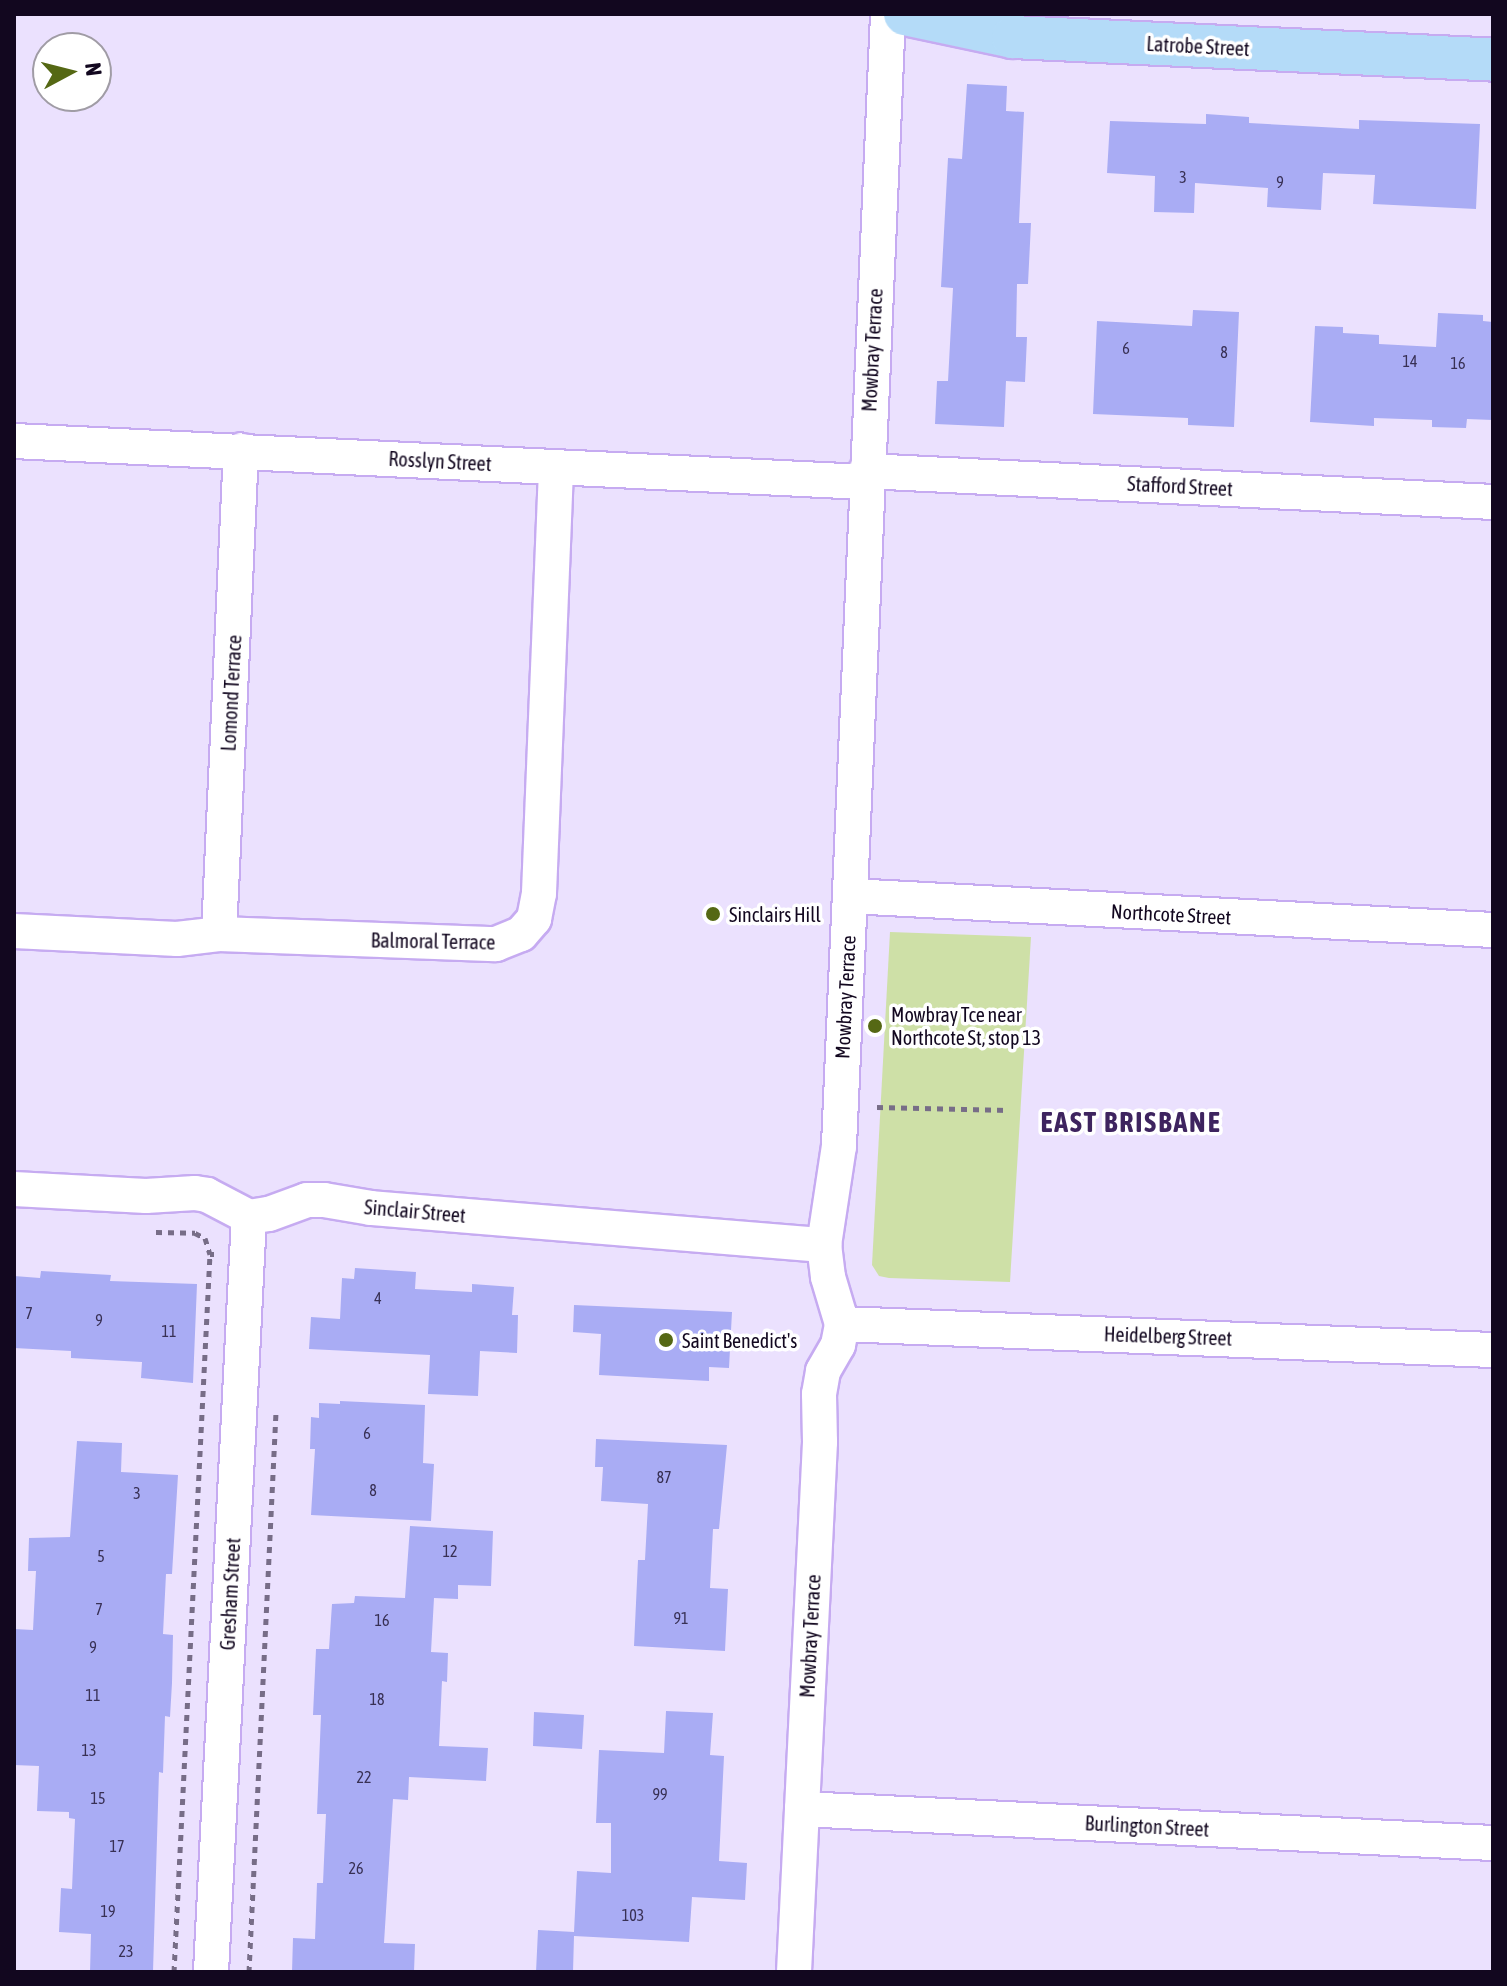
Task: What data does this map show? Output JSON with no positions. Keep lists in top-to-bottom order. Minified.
{"streets":{"main road":["Latrobe Street"],"street":["Mowbray Terrace","Rosslyn Street","Stafford Street","Lomond Terrace","Northcote Street","Balmoral Terrace","Sinclair Street","Heidelberg Street","Gresham Street","Burlington Street"]},"crossings":[["Mowbray Terrace","Rosslyn Street"],["Mowbray Terrace","Stafford Street"],["Mowbray Terrace","Northcote Street"],["Mowbray Terrace","Sinclair Street"],["Mowbray Terrace","Heidelberg Street"],["Mowbray Terrace","Burlington Street"],["Rosslyn Street","Stafford Street"],["Rosslyn Street","Lomond Terrace"],["Rosslyn Street","Balmoral Terrace"],["Lomond Terrace","Balmoral Terrace"],["Sinclair Street","Gresham Street"]],"districts":["EAST BRISBANE"],"places":["Sinclairs Hill","Mowbray Tce near Northcote St, stop 13","Saint Benedict's"],"house_numbers":["3","9","6","8","14","16","4","7","9","11","6","87","8","3","12","5","7","91","16","9","11","18","13","22","99","15","17","26","19","103","23"],"north":"right"}
